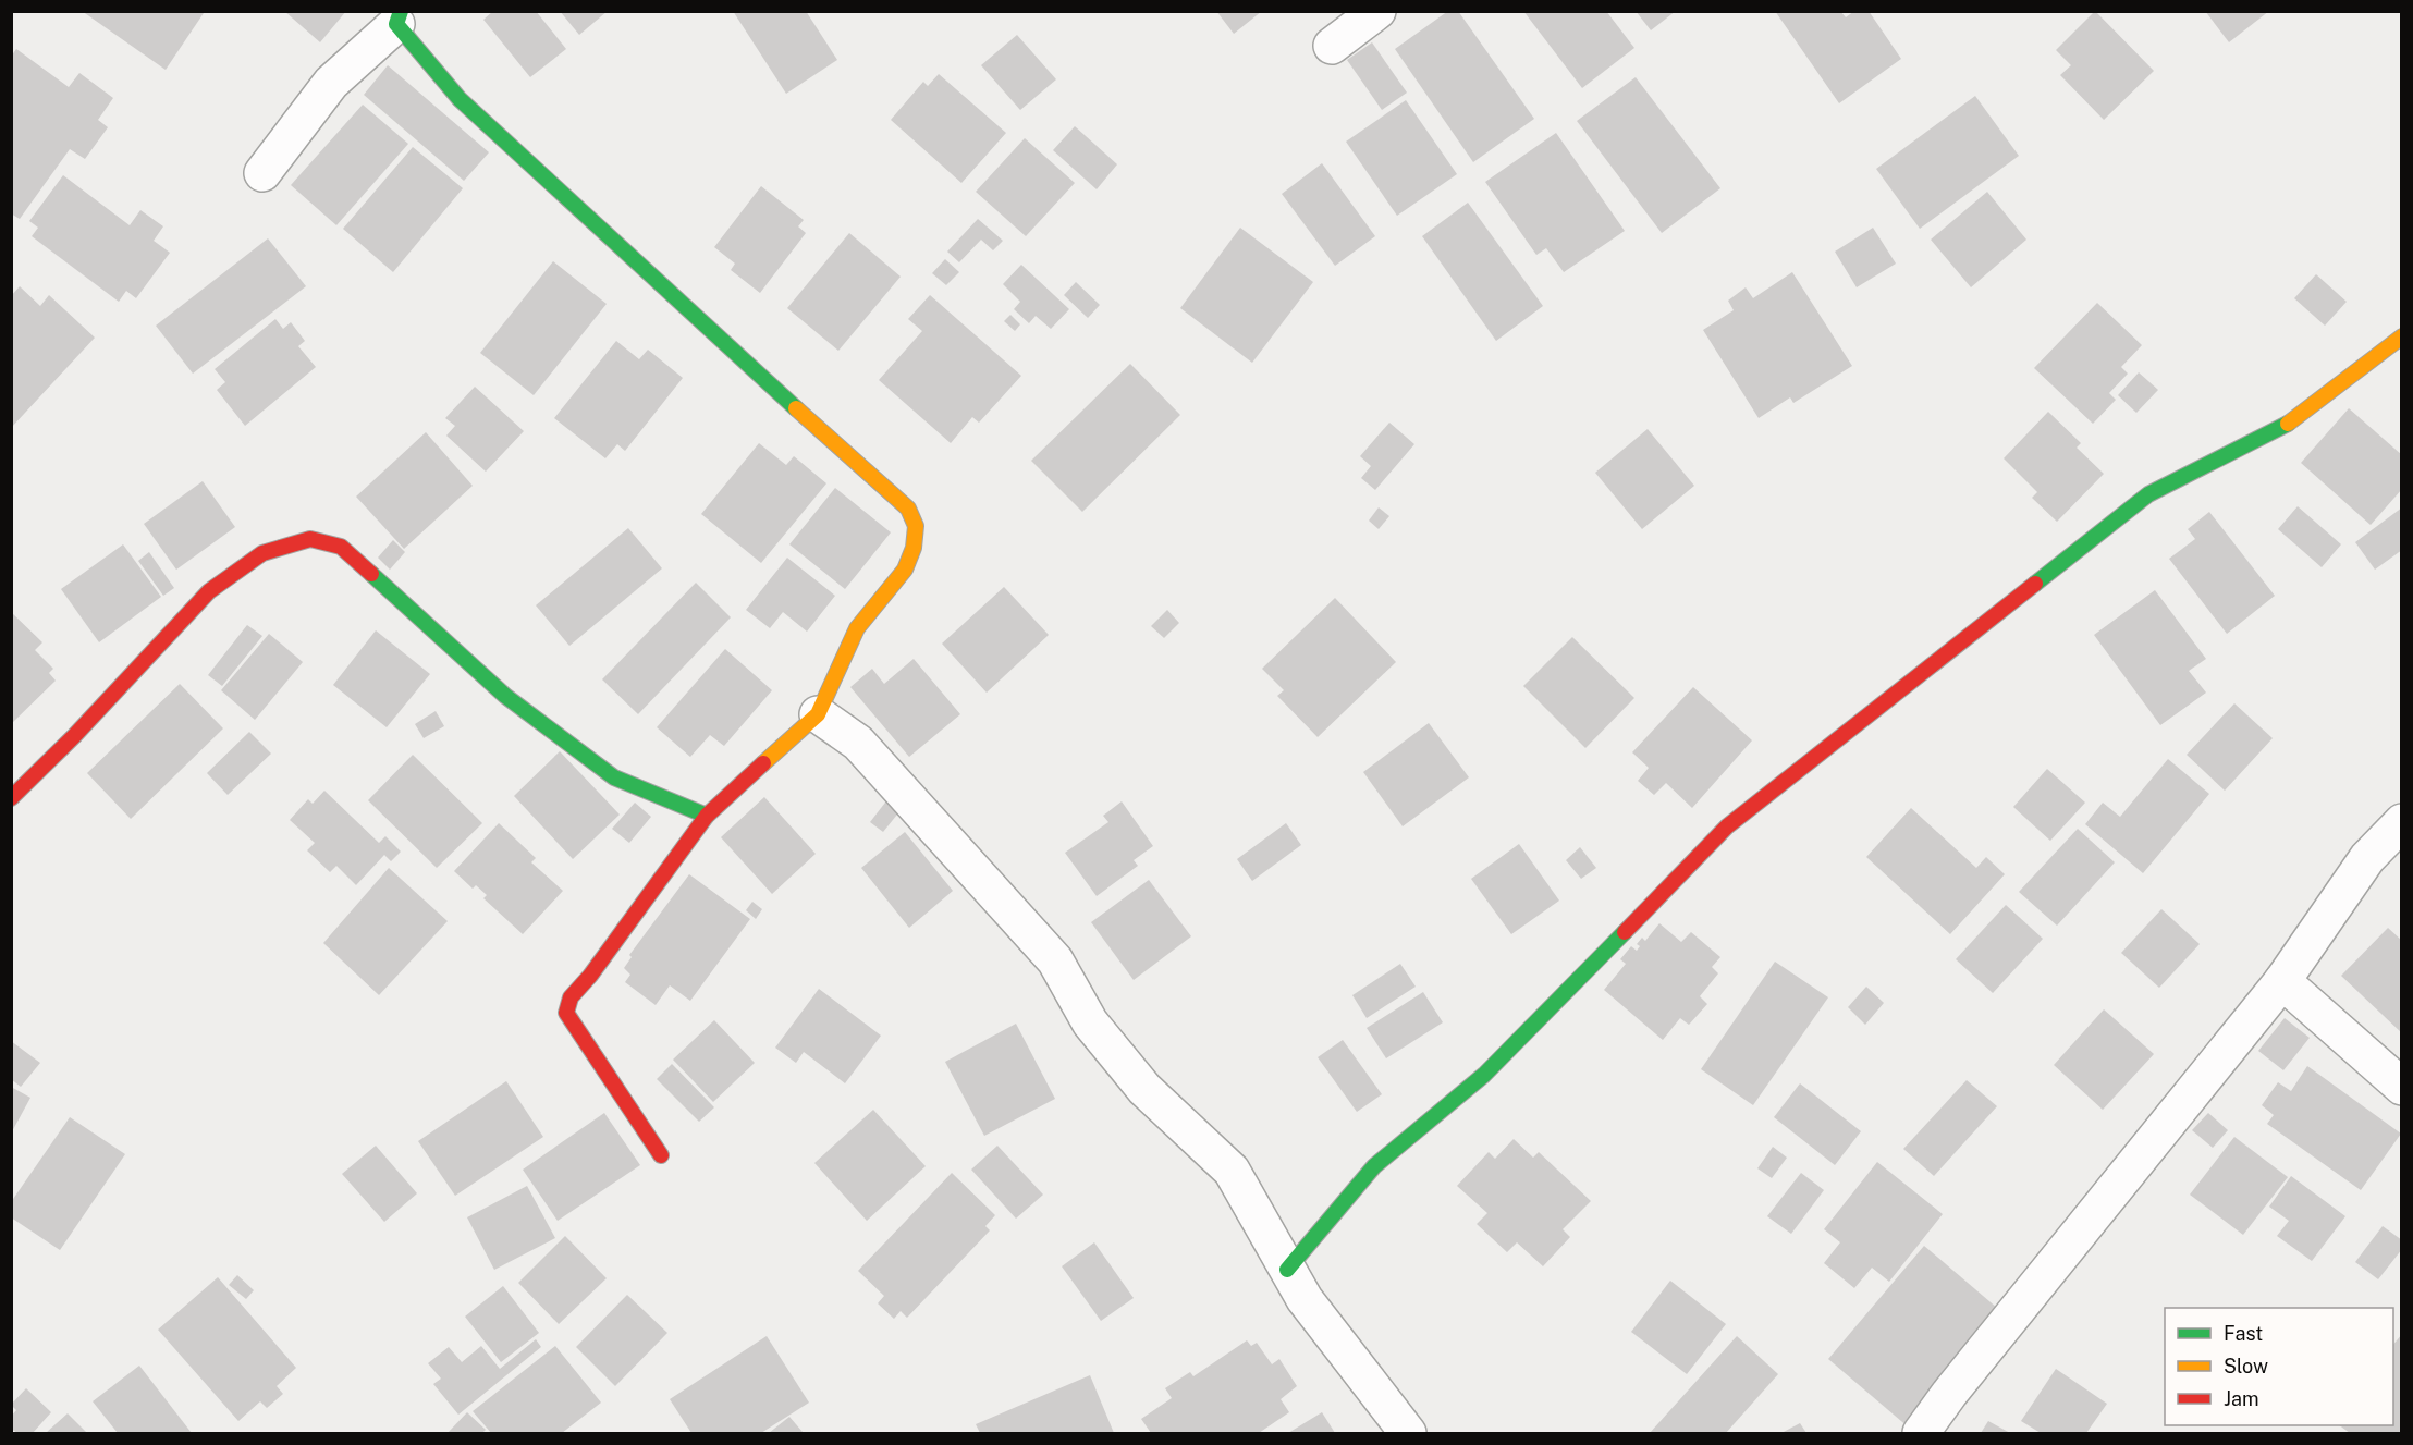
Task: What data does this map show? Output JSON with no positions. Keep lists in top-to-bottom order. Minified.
{"legend":["Fast","Slow","Jam"]}
